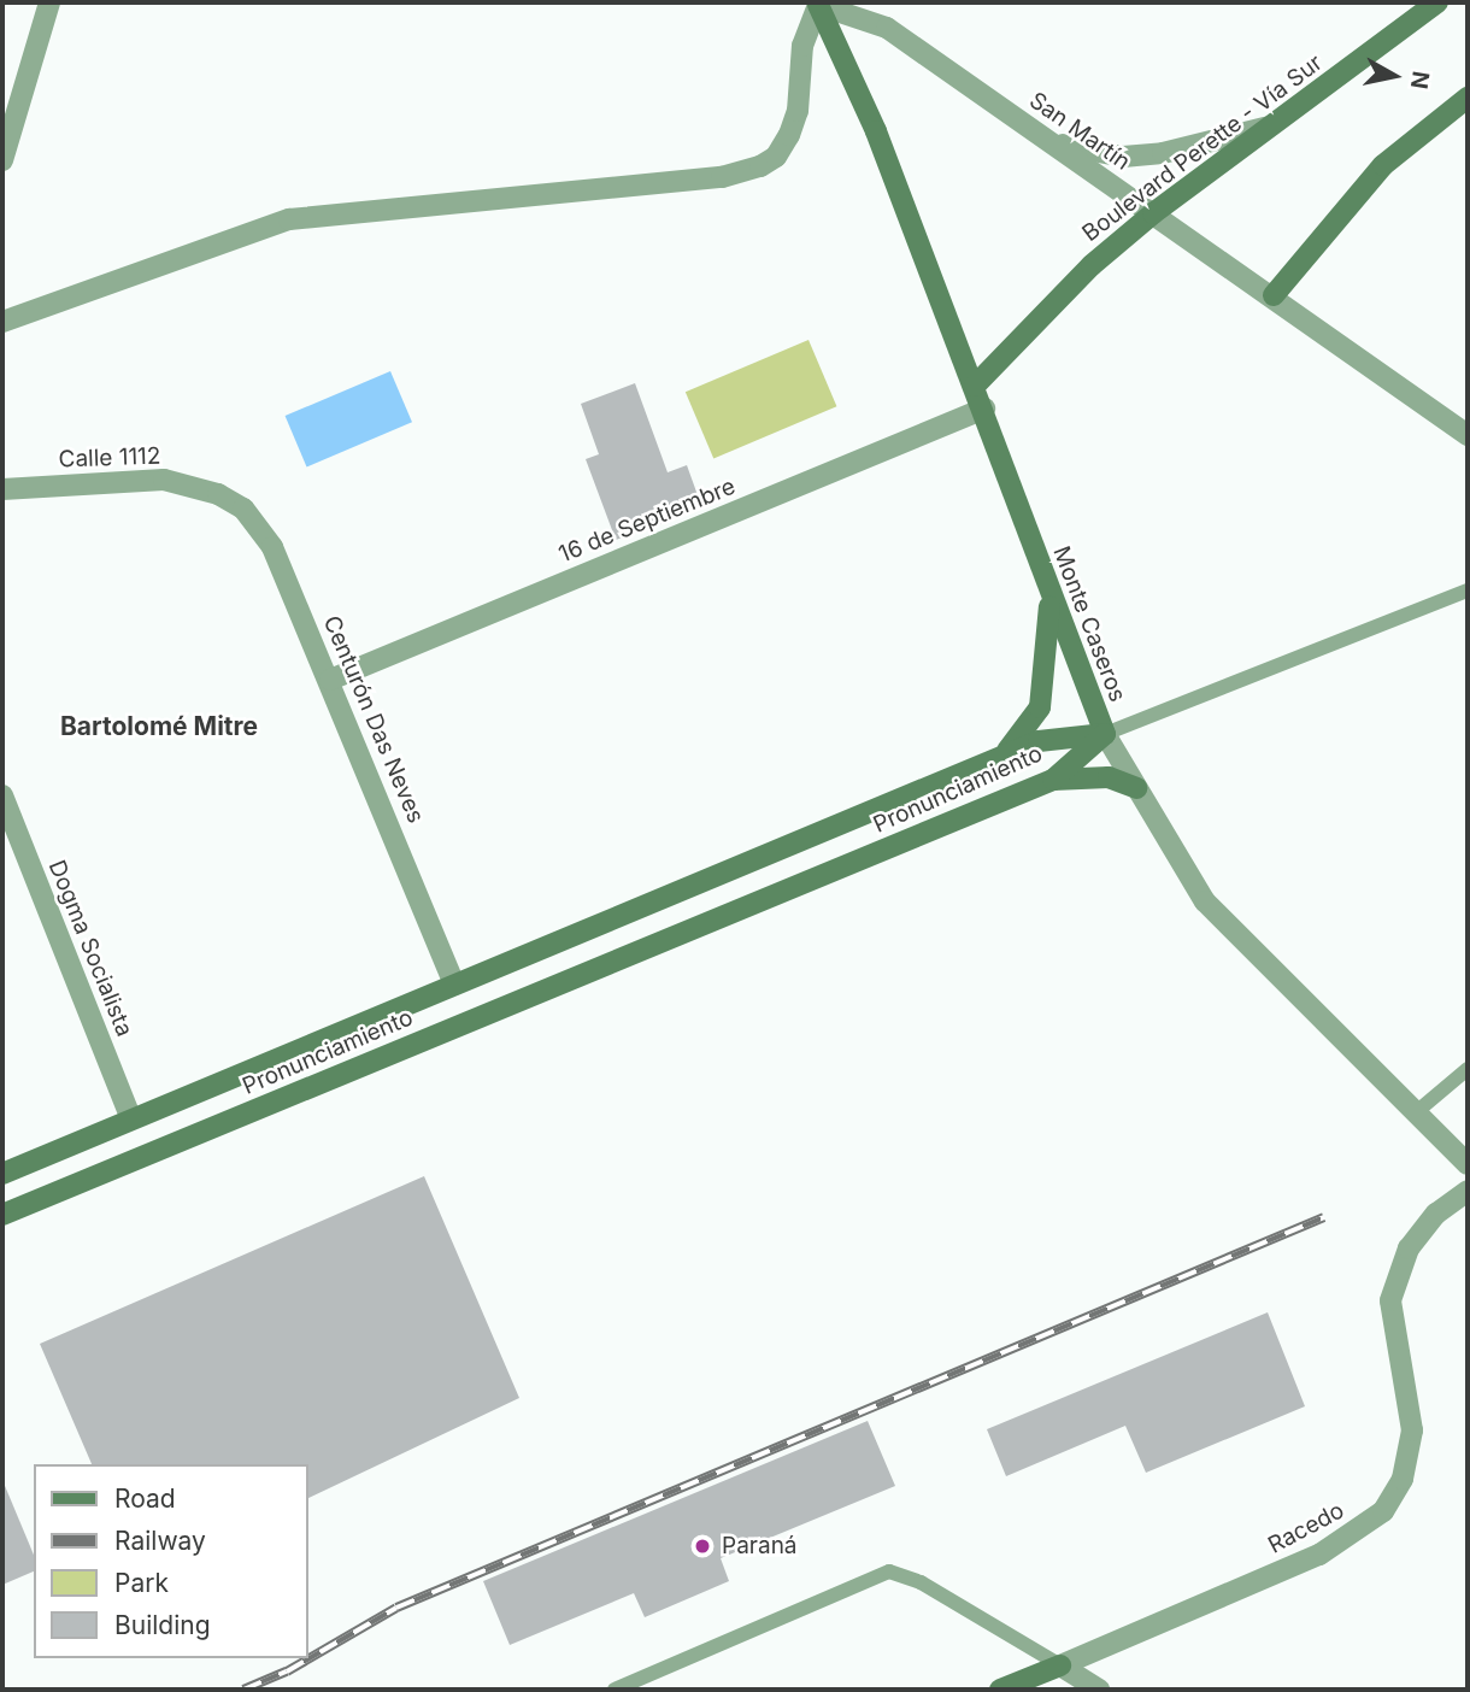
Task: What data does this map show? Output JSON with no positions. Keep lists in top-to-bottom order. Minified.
{"streets":{"main road":["Boulevard Perette - Vía Sur","Monte Caseros","Pronunciamiento"],"street":["San Martín","Calle 1112","16 de Septiembre","Centurón Das Neves","Dogma Socialista","Racedo"]},"crossings":[["San Martín","Boulevard Perette - Vía Sur"],["San Martín","Monte Caseros"],["Boulevard Perette - Vía Sur","Monte Caseros"],["Calle 1112","Centurón Das Neves"],["16 de Septiembre","Monte Caseros"],["16 de Septiembre","Centurón Das Neves"],["Monte Caseros","Pronunciamiento"],["Centurón Das Neves","Pronunciamiento"],["Pronunciamiento","Dogma Socialista"]],"districts":["Bartolomé Mitre"],"places":["Paraná"],"legend":["Road","Railway","Park","Building"],"north":"right"}
